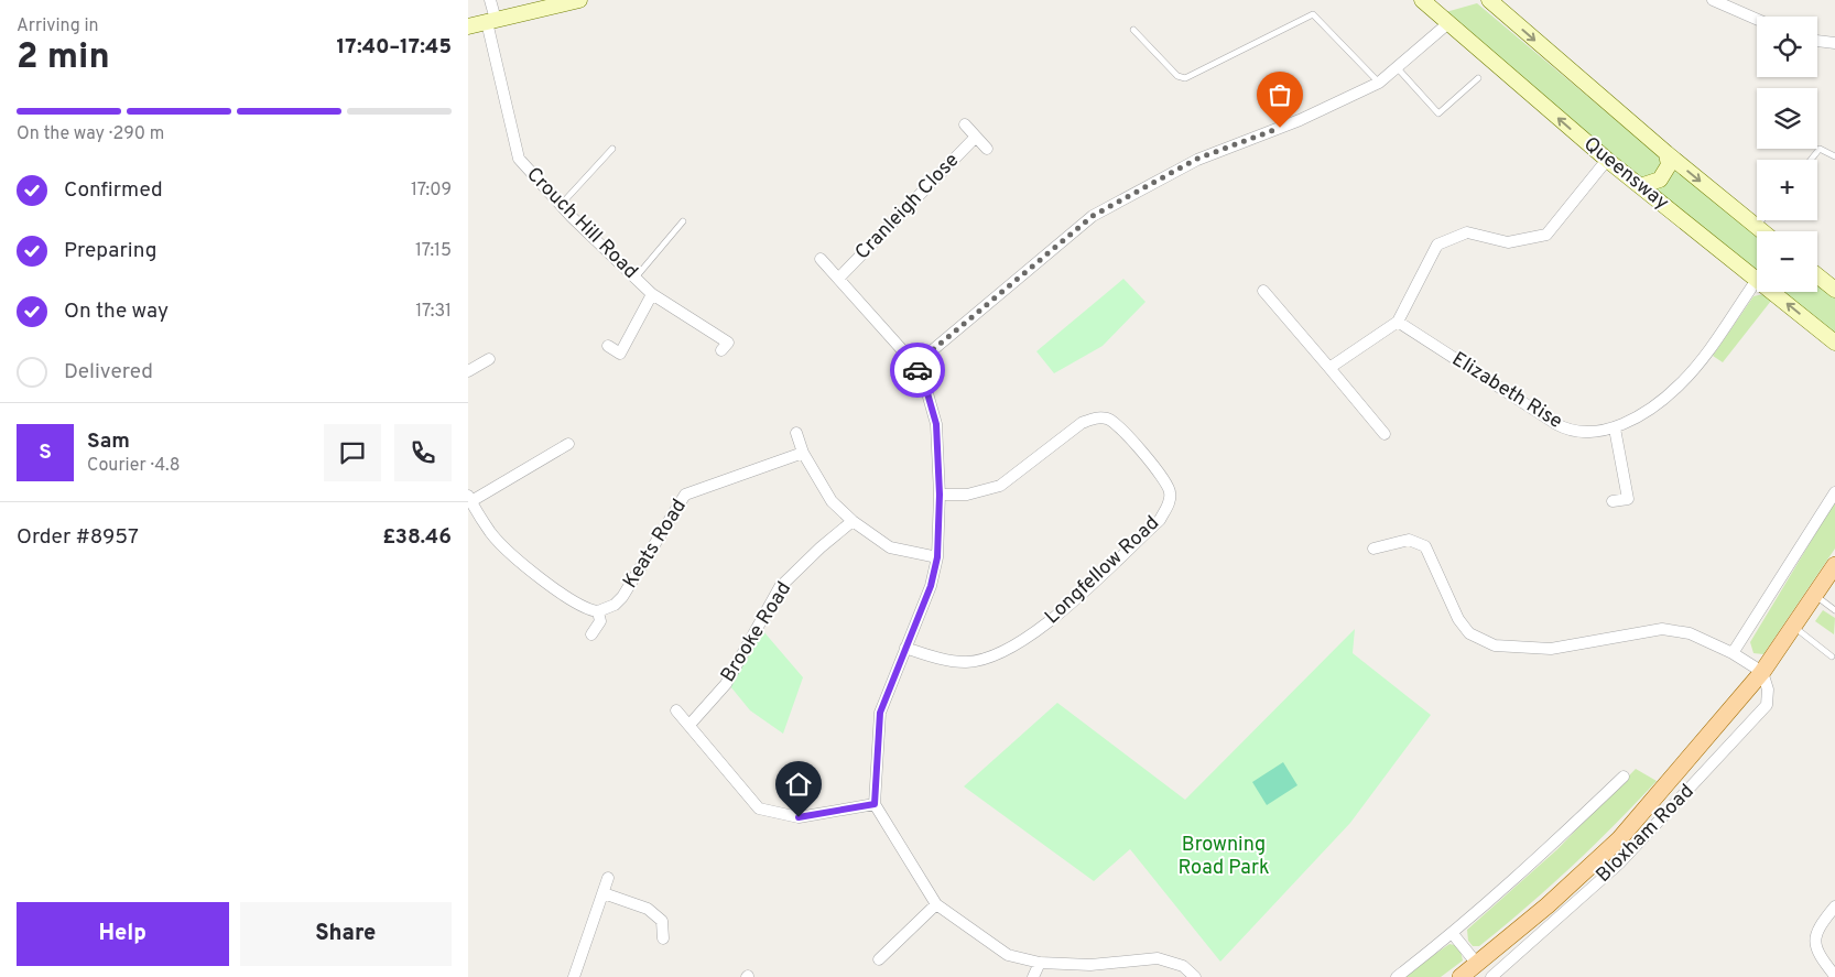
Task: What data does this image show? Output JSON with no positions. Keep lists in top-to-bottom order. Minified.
{"streets":{"main road":["Bloxham Road"],"street":["Queensway","Cranleigh Close","Crouch Hill Road","Elizabeth Rise","Keats Road","Longfellow Road","Brooke Road"]},"crossings":[["Queensway","Elizabeth Rise"]],"parks":["Browning Road Park"],"page":{"heading":["2 min","Arriving in","17:40–17:45"],"panel":["Sam","Courier · 4.8","Order #8957","£38.46"],"map_buttons":["+","−"],"bar":"On the way · 290 m","list":[["Confirmed","17:09"],["Preparing","17:15"],["On the way","17:31"],"Delivered"],"round":"S","buttons":["Help","Share"]}}
